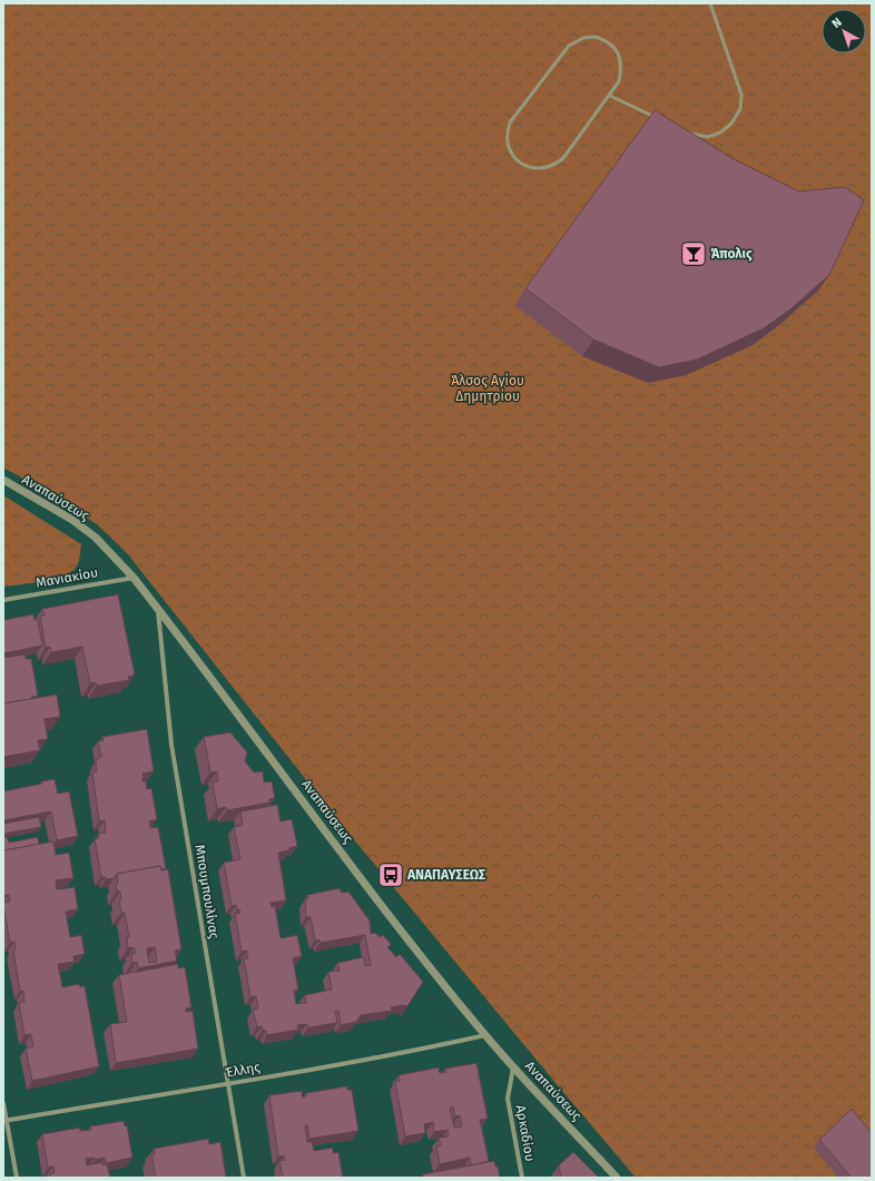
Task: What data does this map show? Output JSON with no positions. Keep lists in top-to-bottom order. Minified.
{"streets":{"street":["Αναπαύσεως","Μανιακίου","Μπουμπουλίνας","Έλλης","Αρκαδίου"]},"crossings":[["Αναπαύσεως","Μανιακίου"],["Αναπαύσεως","Μπουμπουλίνας"],["Αναπαύσεως","Έλλης"],["Αναπαύσεως","Αρκαδίου"],["Μπουμπουλίνας","Έλλης"]],"parks":["Άλσος Αγίου Δημητρίου"],"places":{"bar":["Άπολις"],"bus stop":["ΑΝΑΠΑΥΣΕΩΣ"]},"north":"top left"}
